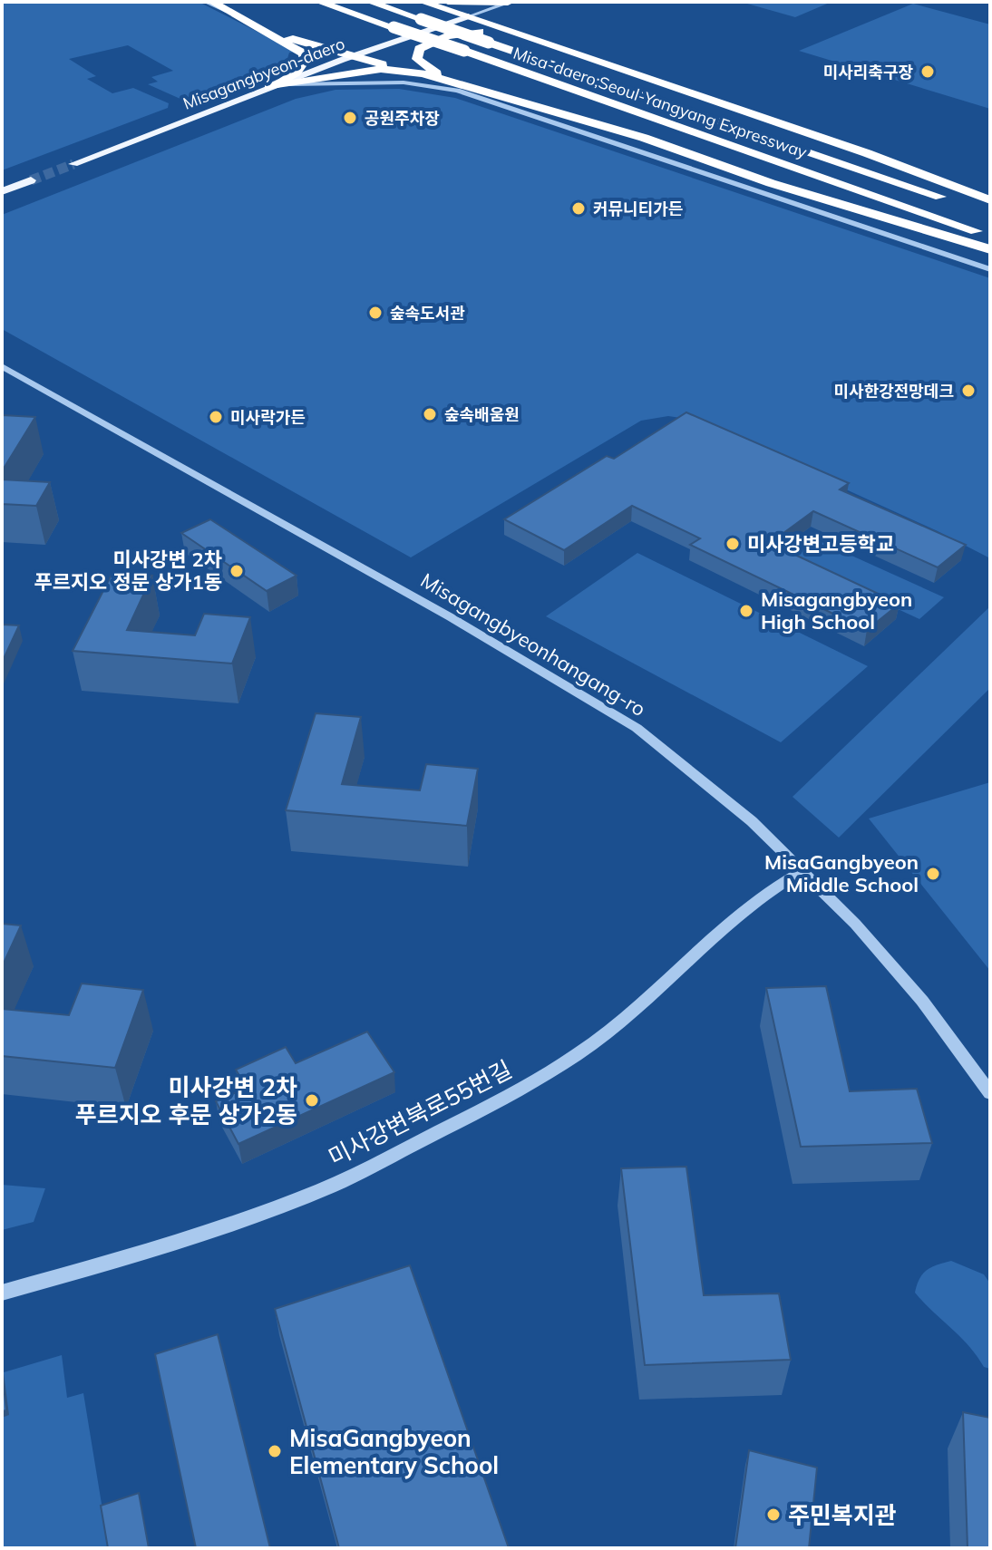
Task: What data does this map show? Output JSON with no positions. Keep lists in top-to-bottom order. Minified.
{"streets":{"highway":["Misa-daero;Seoul-Yangyang Expressway"],"main road":["Misagangbyeon-daero"],"street":["Misagangbyeonhangang-ro","미사강변북로55번길"]},"crossings":[["Misagangbyeonhangang-ro","미사강변북로55번길"]],"places":["미사리축구장","공원주차장","커뮤니티가든","숲속도서관","미사한강전망데크","숲속배움원","미사락가든","미사강변고등학교","미사강변 2차 푸르지오 정문 상가1동","Misagangbyeon High School","MisaGangbyeon Middle School","미사강변 2차 푸르지오 후문 상가2동","MisaGangbyeon Elementary School","주민복지관"]}
